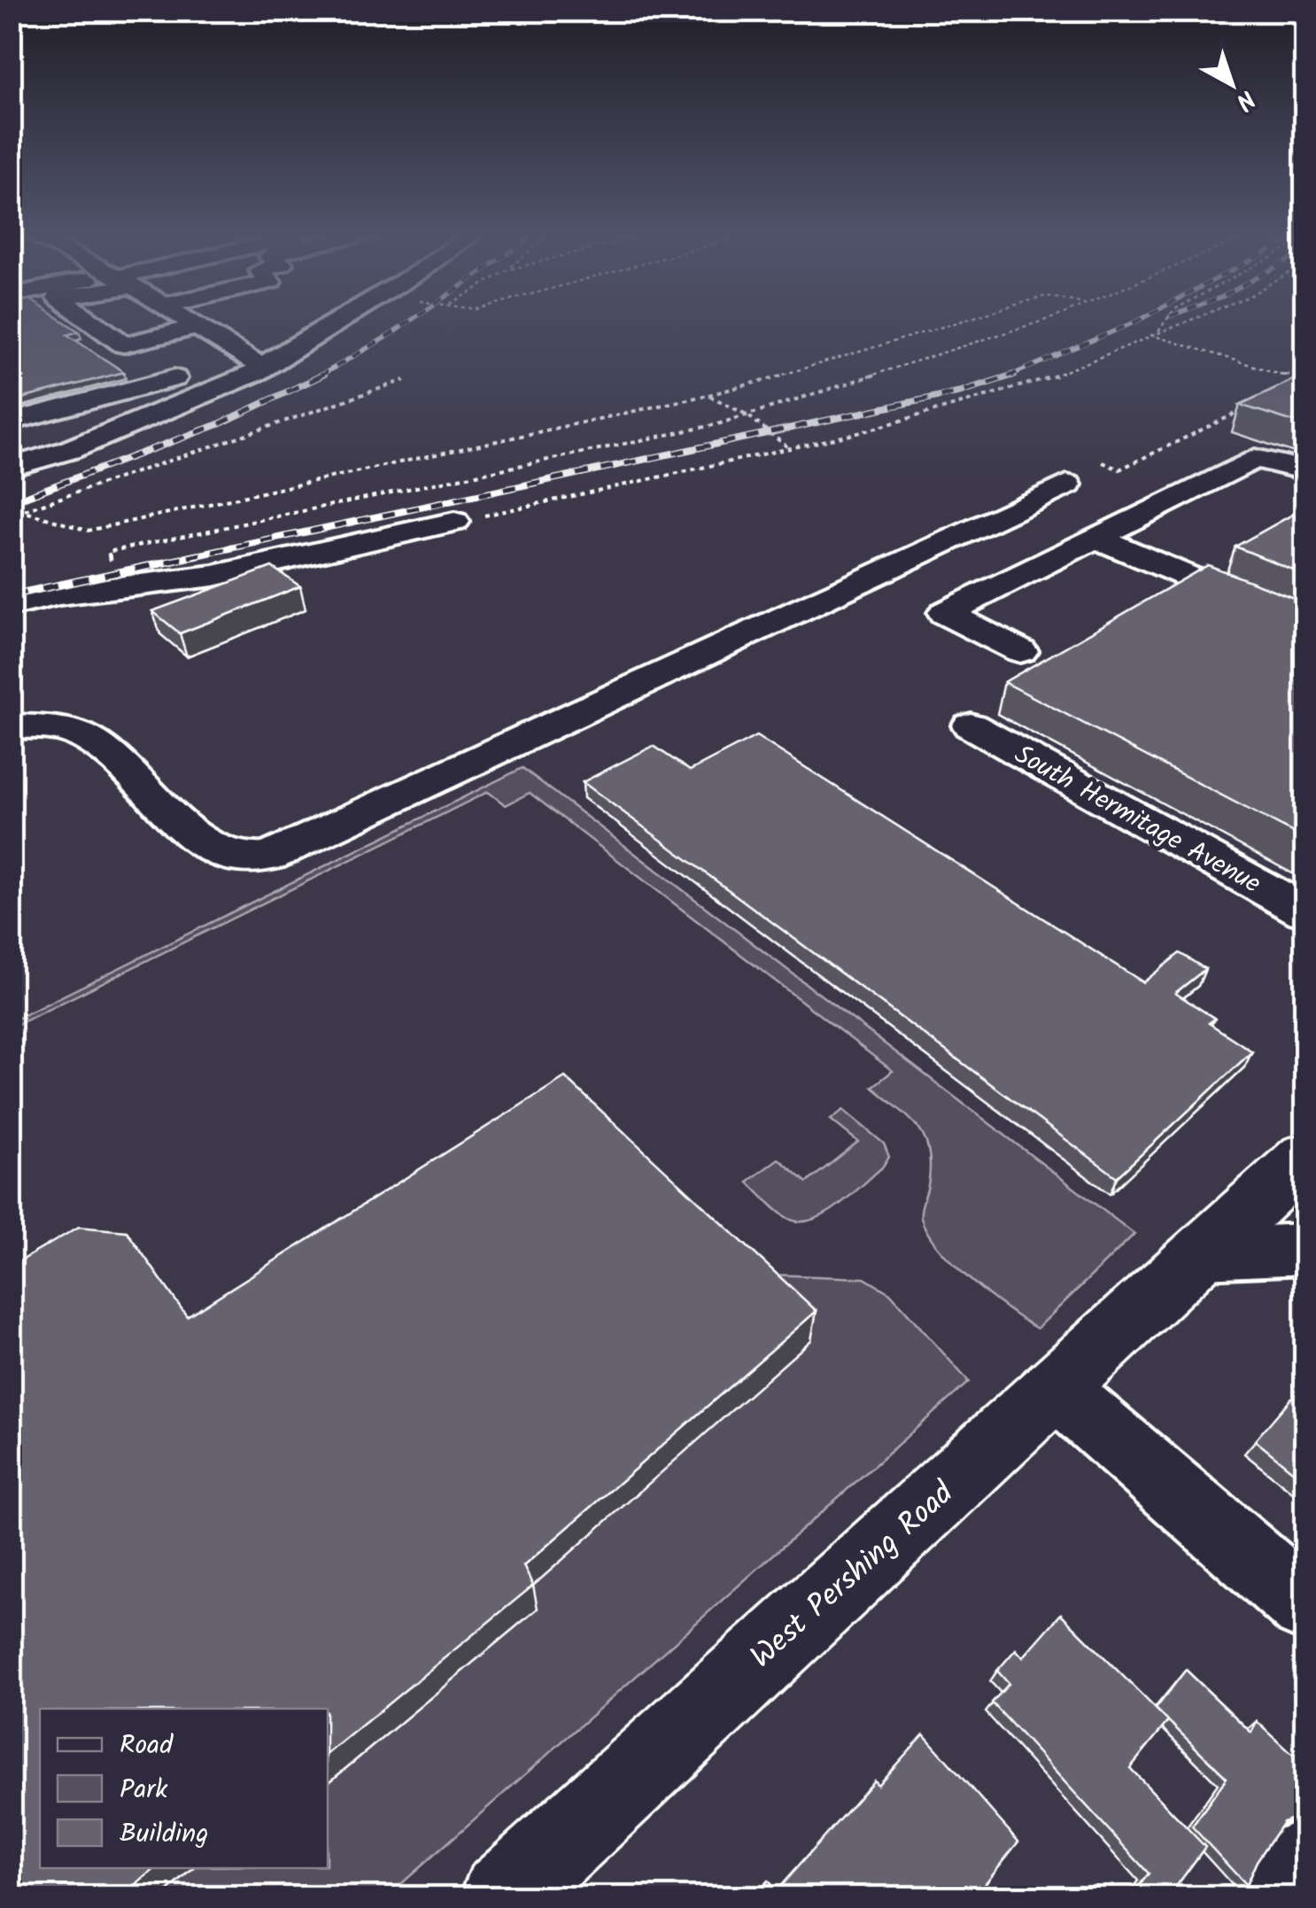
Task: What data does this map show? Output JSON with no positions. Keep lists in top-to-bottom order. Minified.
{"streets":{"main road":["West Pershing Road"],"street":["South Hermitage Avenue"]},"legend":["Road","Park","Building"],"north":"bottom right"}
